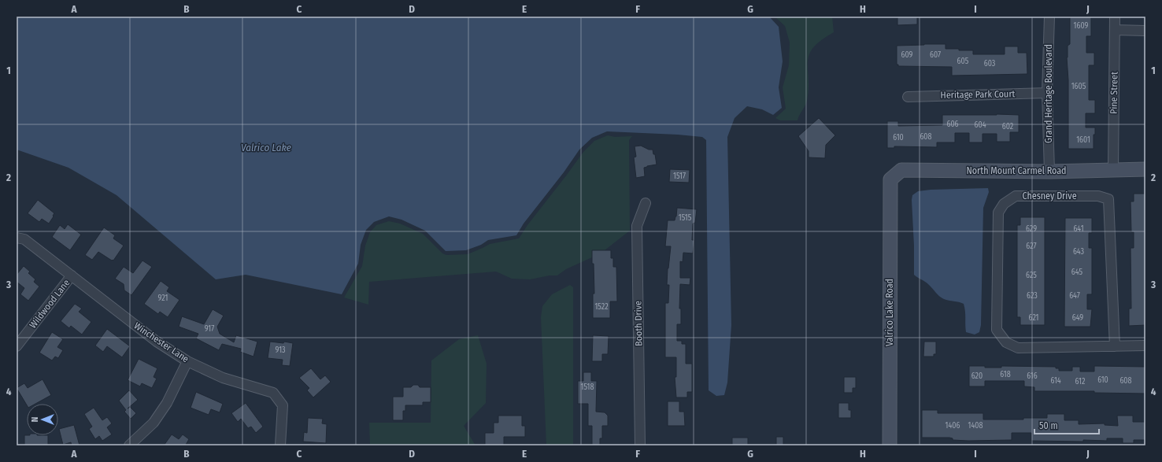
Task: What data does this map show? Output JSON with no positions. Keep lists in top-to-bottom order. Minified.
{"streets":{"street":["Pine Street","Grand Heritage Boulevard","Heritage Park Court","North Mount Carmel Road","Chesney Drive","Wildwood Lane","Valrico Lake Road","Booth Drive","Winchester Lane"]},"crossings":[["Pine Street","North Mount Carmel Road"],["Grand Heritage Boulevard","Heritage Park Court"],["Grand Heritage Boulevard","North Mount Carmel Road"],["North Mount Carmel Road","Valrico Lake Road"],["Wildwood Lane","Winchester Lane"]],"water":["Valrico Lake"],"house_numbers":["1609","609","607","605","603","1605","606","604","602","608","610","1601","1517","1515","629","641","627","643","645","625","623","647","921","1522","621","649","917","913","618","620","616","610","614","608","612","1518","1406","1408"],"scale_bar":"50 m","north":"left","grid":{"columns":["A","B","C","D","E","F","G","H","I","J"],"rows":["1","2","3","4"]}}
